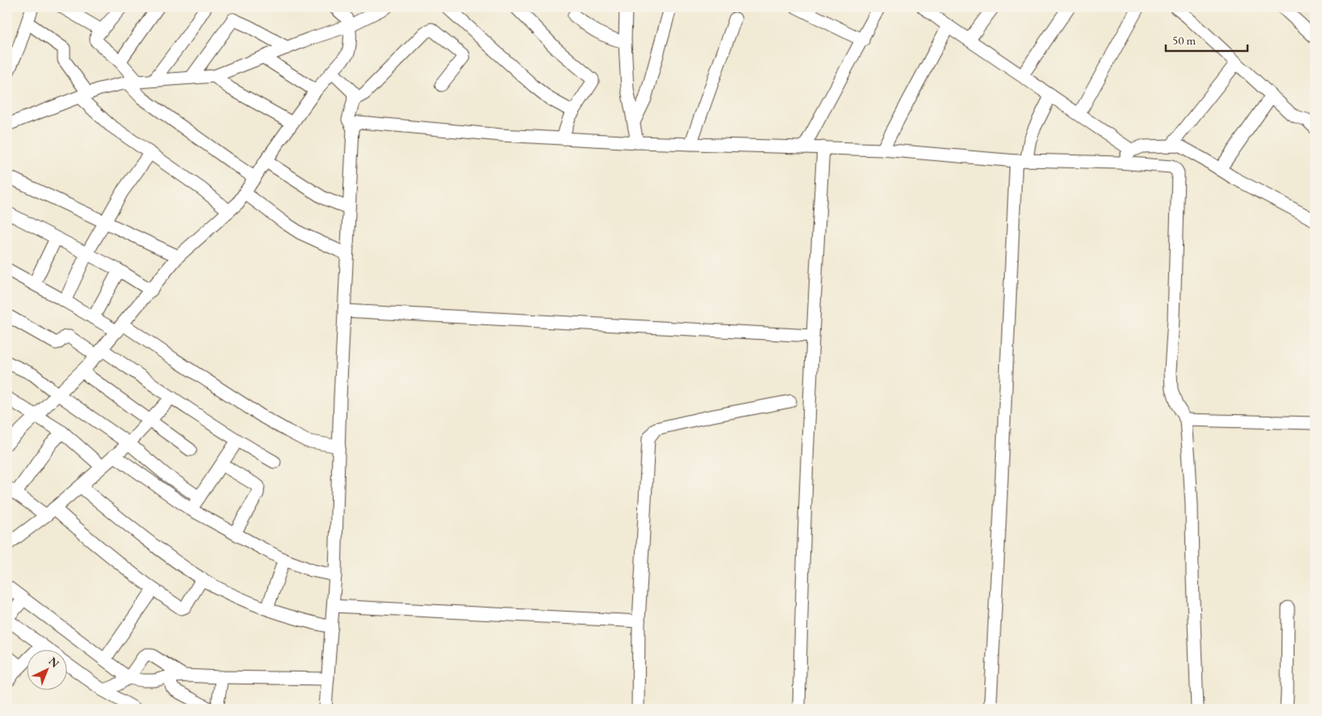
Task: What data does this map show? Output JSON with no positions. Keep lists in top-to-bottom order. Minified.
{"scale_bar":"50 m","north":"top right"}
